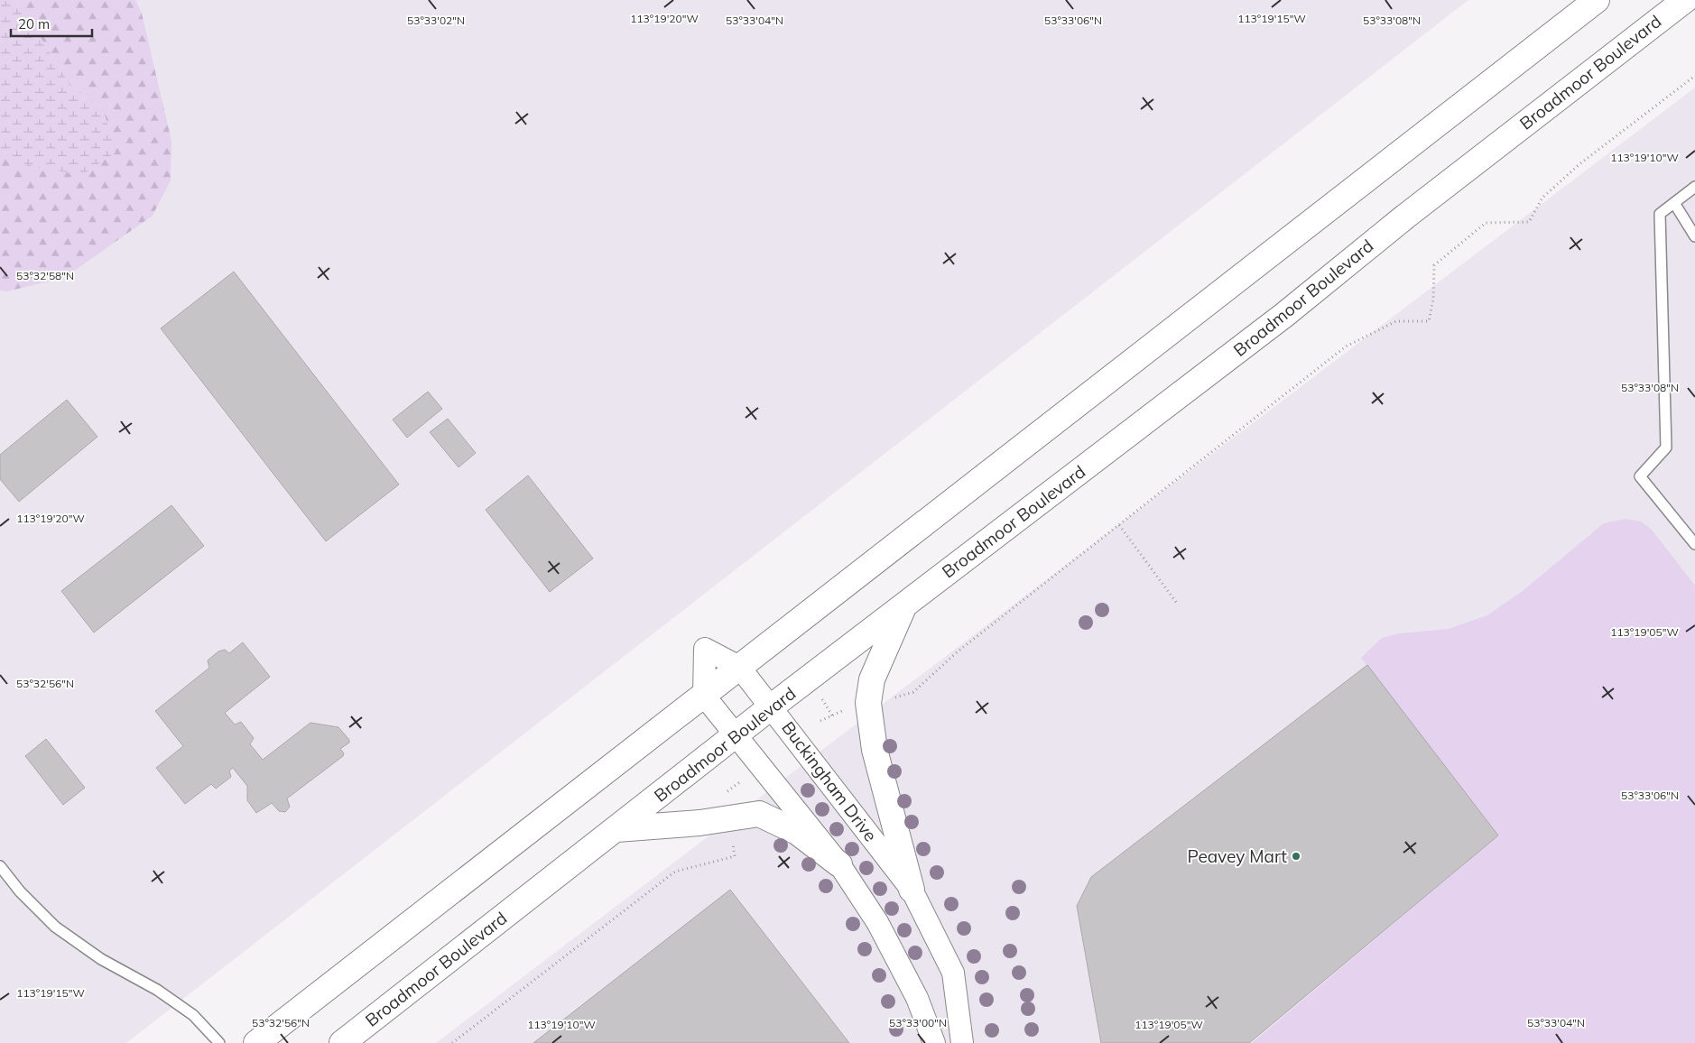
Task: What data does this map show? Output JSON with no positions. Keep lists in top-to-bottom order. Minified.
{"streets":{"main road":["Broadmoor Boulevard"],"street":["Buckingham Drive"]},"crossings":[["Broadmoor Boulevard","Buckingham Drive"]],"places":["Peavey Mart"],"scale_bar":"20 m","coordinates":["113°19'20\"W","113°19'15\"W","53°33'02\"N","53°33'06\"N","53°33'04\"N","53°33'08\"N","113°19'10\"W","53°32'58\"N","113°19'05\"W","53°32'56\"N","53°33'00\"N"]}
